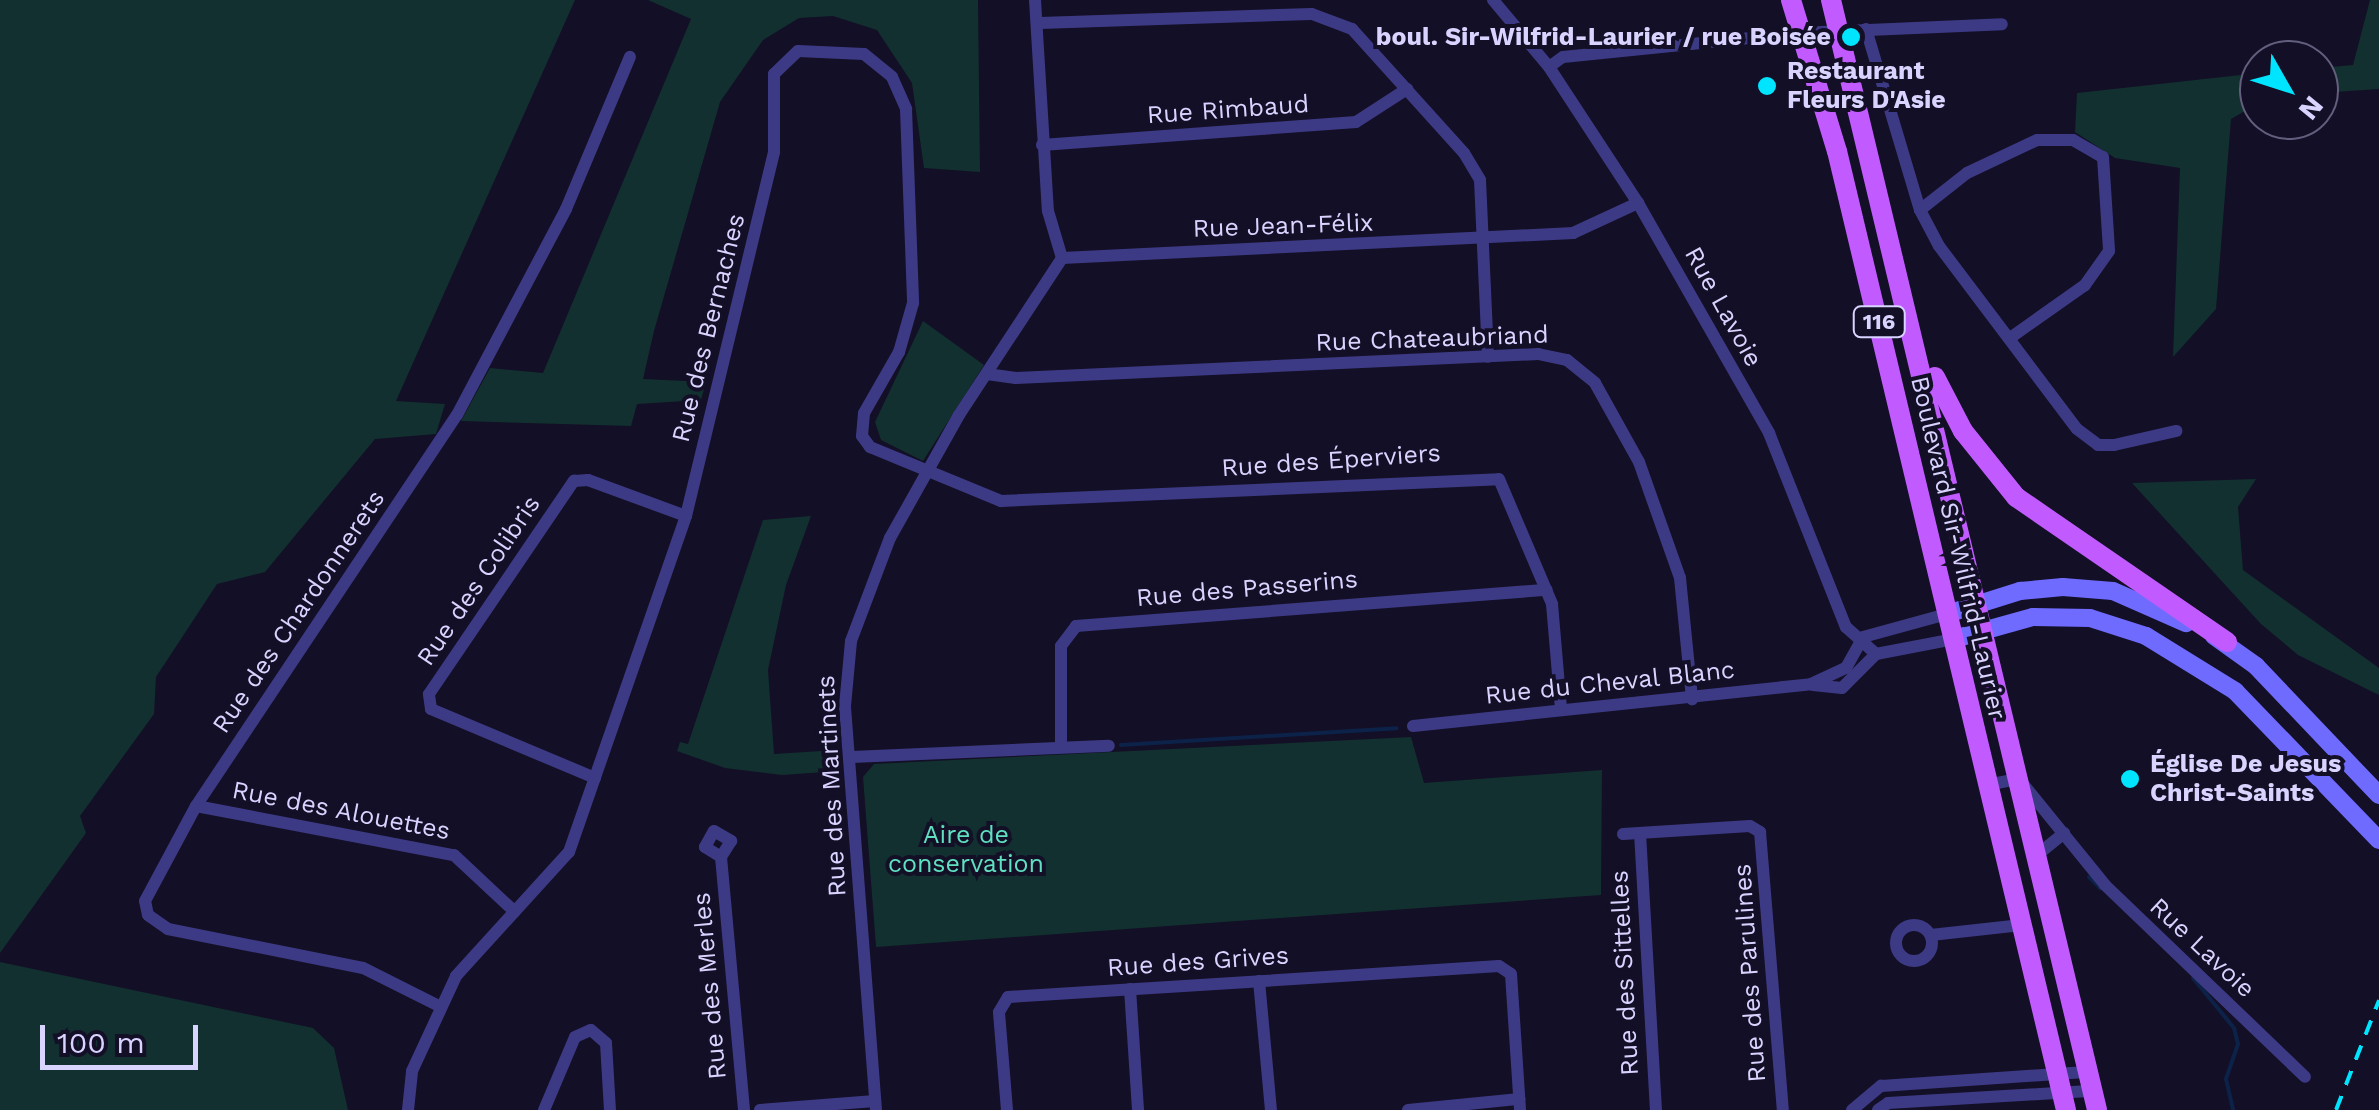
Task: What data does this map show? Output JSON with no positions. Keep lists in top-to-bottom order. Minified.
{"streets":{"main road":["116","Boulevard Sir-Wilfrid-Laurier"],"street":["Rue Rimbaud","Rue Jean-Félix","Rue Lavoie","Rue des Bernaches","Rue Chateaubriand","Rue des Éperviers","Rue des Colibris","Rue des Passerins","Rue des Chardonnerets","Rue du Cheval Blanc","Rue des Martinets","Rue des Alouettes","Rue des Grives","Rue des Sittelles","Rue des Parulines","Rue des Merles"]},"crossings":[["Rue Jean-Félix","Rue Lavoie"],["Rue Lavoie","Boulevard Sir-Wilfrid-Laurier"],["Rue Lavoie","Rue du Cheval Blanc"],["Rue des Bernaches","Rue des Éperviers"],["Rue des Bernaches","Rue des Colibris"],["Rue des Bernaches","Rue des Chardonnerets"],["Rue des Bernaches","Rue des Martinets"],["Rue des Bernaches","Rue des Alouettes"],["Rue Chateaubriand","Rue du Cheval Blanc"],["Rue Chateaubriand","Rue des Martinets"],["Rue des Éperviers","Rue des Passerins"],["Rue des Éperviers","Rue du Cheval Blanc"],["Rue des Éperviers","Rue des Martinets"],["Boulevard Sir-Wilfrid-Laurier","Rue du Cheval Blanc"],["Rue des Chardonnerets","Rue des Alouettes"],["Rue des Sittelles","Rue des Parulines"]],"parks":["Aire de conservation"],"places":["boul. Sir-Wilfrid-Laurier / rue Boisée","Restaurant Fleurs D'Asie","Église De Jesus Christ-Saints"],"scale_bar":"100 m","north":"bottom right"}
